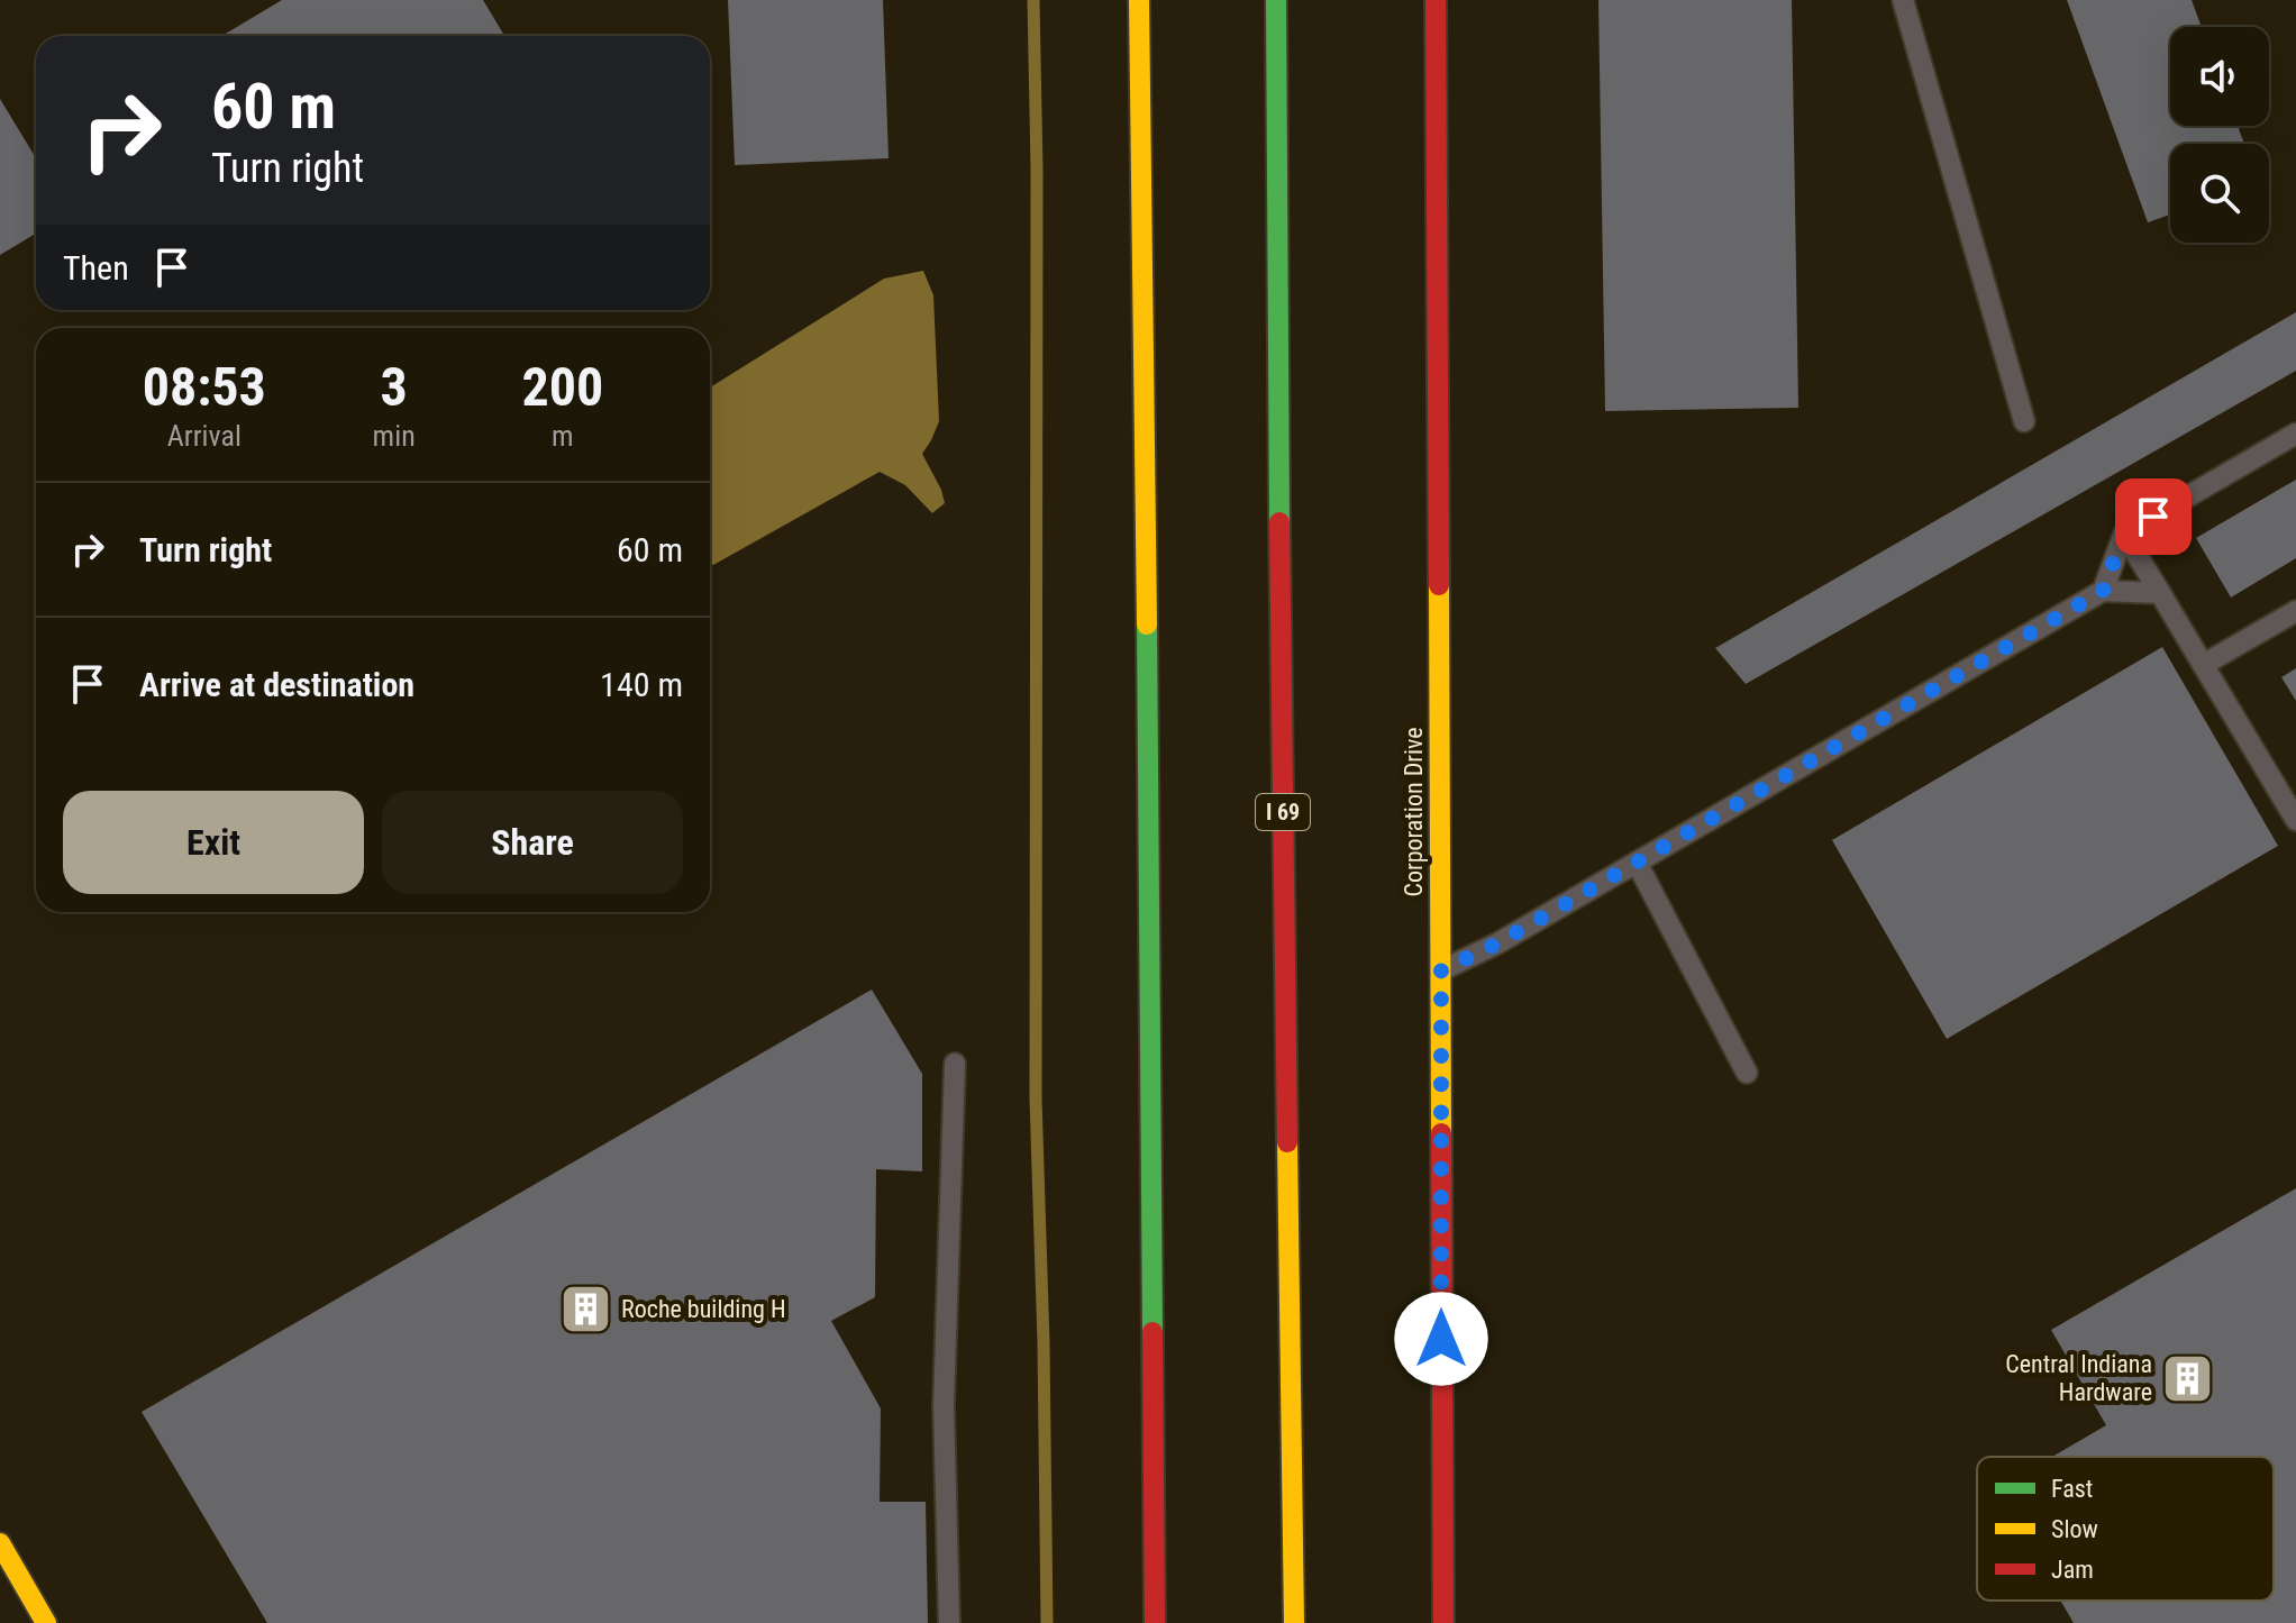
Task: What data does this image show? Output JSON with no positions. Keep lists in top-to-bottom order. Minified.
{"streets":{"main road":["I 69","Corporation Drive"]},"places":{"building":["Roche building H","Central Indiana Hardware"]},"legend":["Fast","Slow","Jam"],"page":{"turn":["60 m","Turn right"],"then":"Then","eta":["08:53","Arrival","3","min","200","m"],"list":[{"name":"Turn right","value":"60 m"},{"name":"Arrive at destination","value":"140 m"}],"buttons":["Exit","Share"]}}
